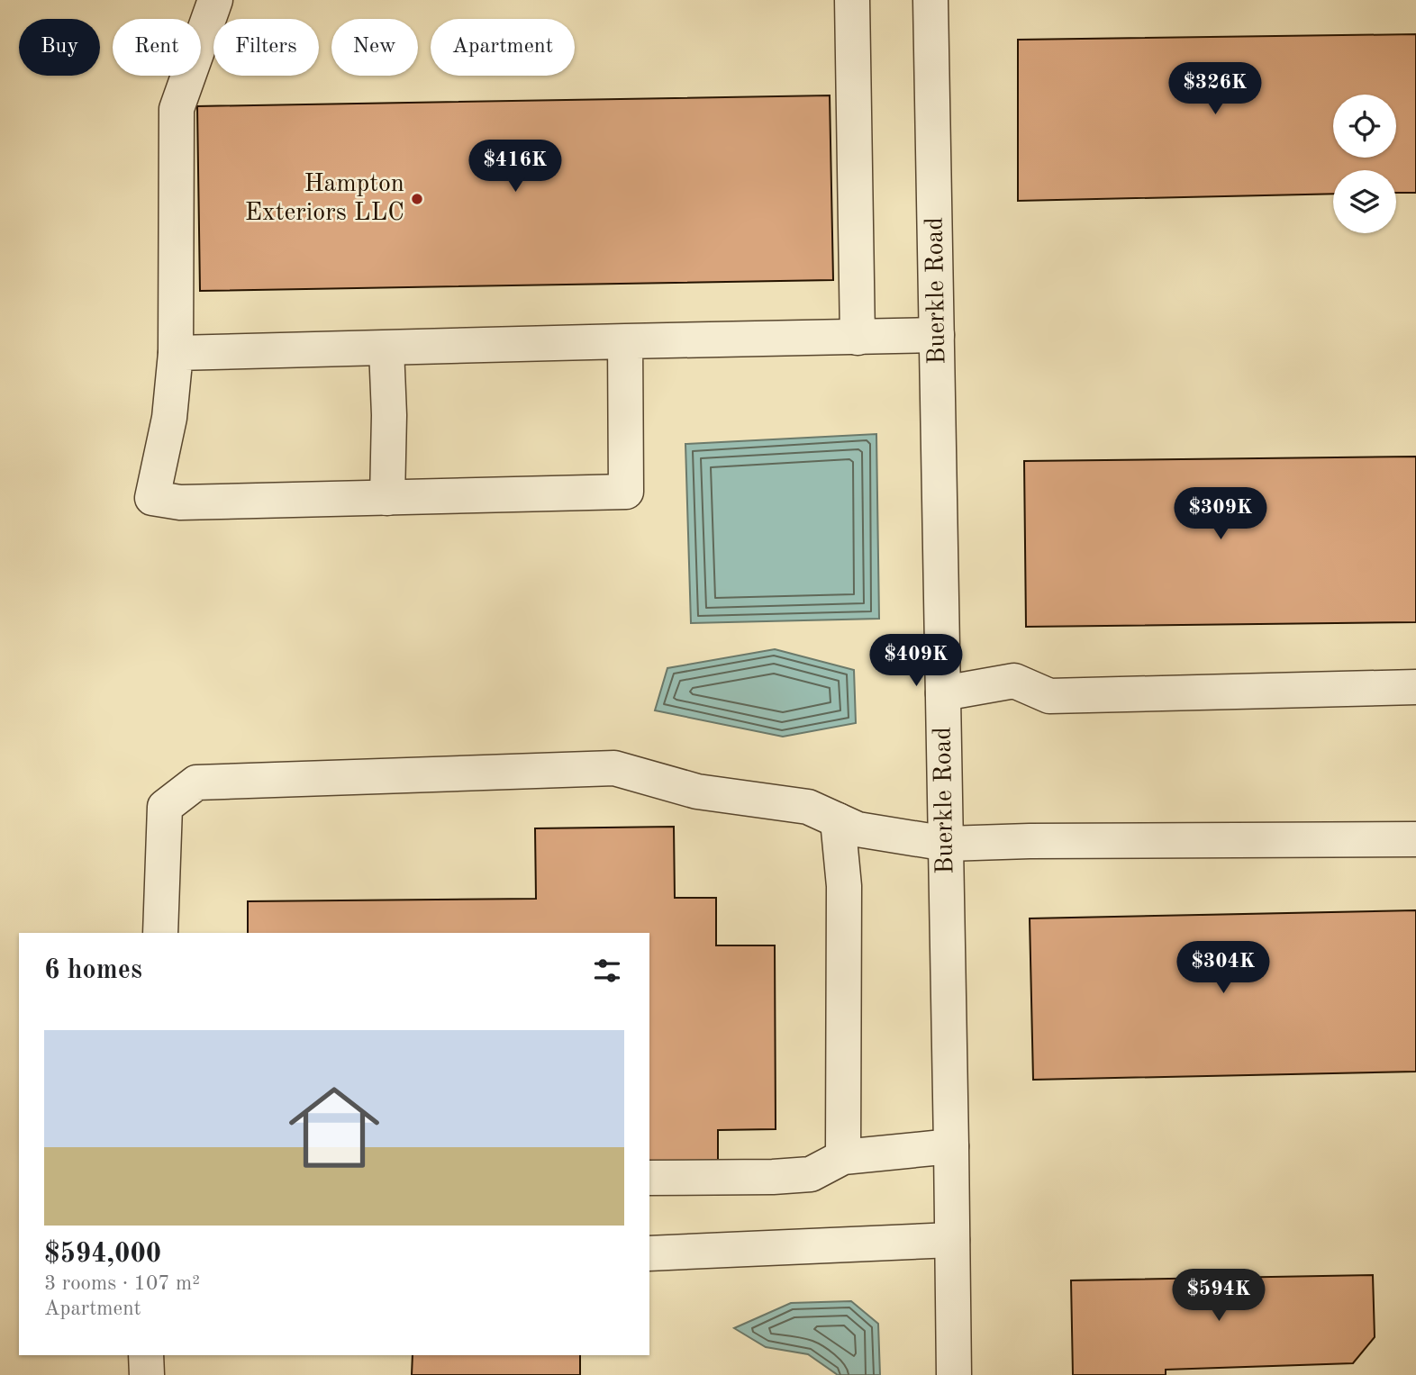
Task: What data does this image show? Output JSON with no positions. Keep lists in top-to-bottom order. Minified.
{"streets":{"street":["Buerkle Road"]},"places":["Hampton Exteriors LLC"],"page":{"chip":["Buy","Rent","Filters","New","Apartment"],"price":["$326K","$416K","$309K","$409K","$304K","$594K"],"heading":"6 homes","list":[{"name":"$594,000","note":"3 rooms · 107 m² · Apartment"}]}}
